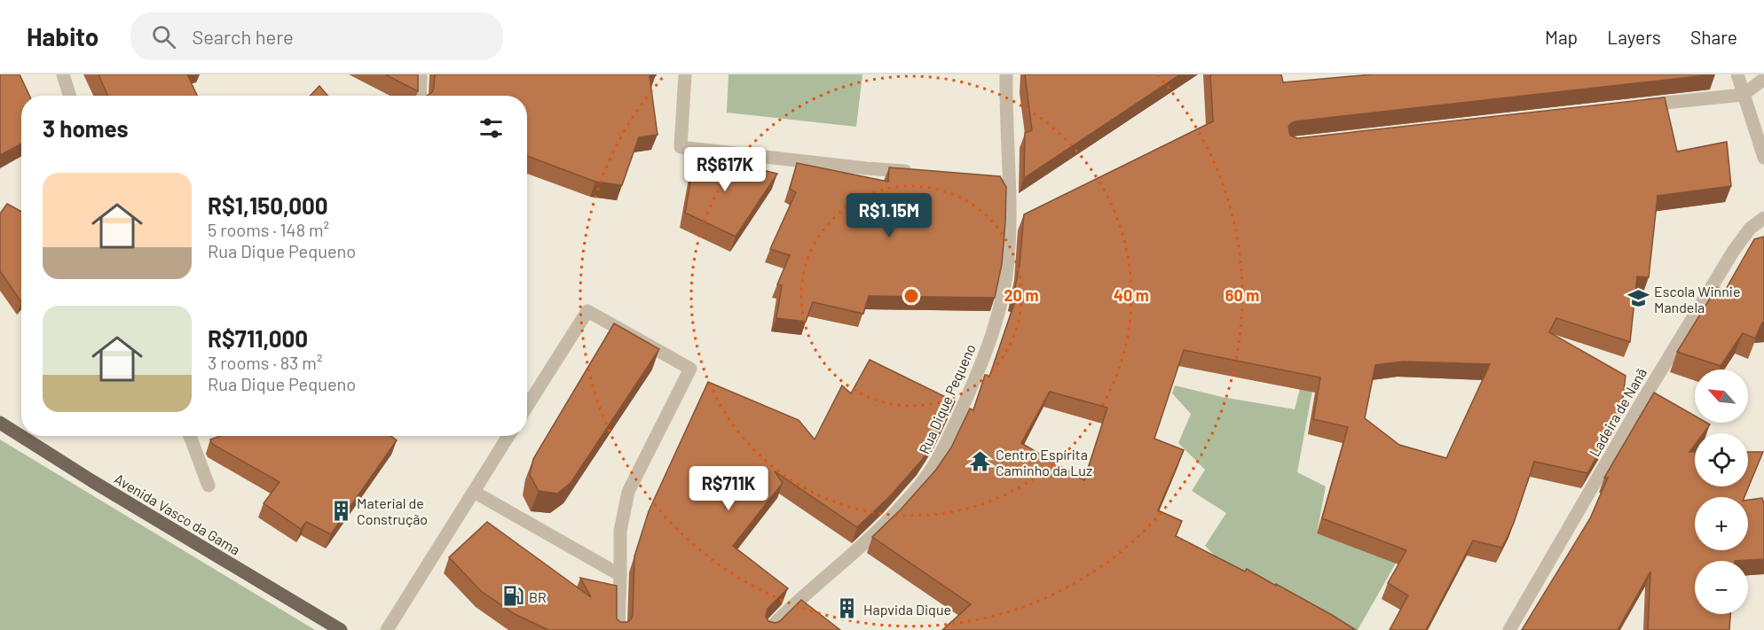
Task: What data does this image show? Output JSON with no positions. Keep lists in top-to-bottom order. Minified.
{"streets":{"main road":["Avenida Vasco da Gama"],"street":["Rua Dique Pequeno","Ladeira de Nanã"]},"places":{"school or university":["Escola Winnie Mandela"],"temple":["Centro Espírita Caminho da Luz"],"building":["Material de Construção","Hapvida Dique"],"fuel station":["BR"]},"north":"top left","page":{"header":"Habito","search":"Search here","nav":["Map","Layers","Share"],"heading":"3 homes","price":["R$617K","R$1.15M","R$711K"],"list":[{"name":"R$1,150,000","note":"5 rooms · 148 m² · Rua Dique Pequeno"},{"name":"R$711,000","note":"3 rooms · 83 m² · Rua Dique Pequeno"}],"map_buttons":["+","−"]},"rings":["20 m","40 m","60 m"]}
